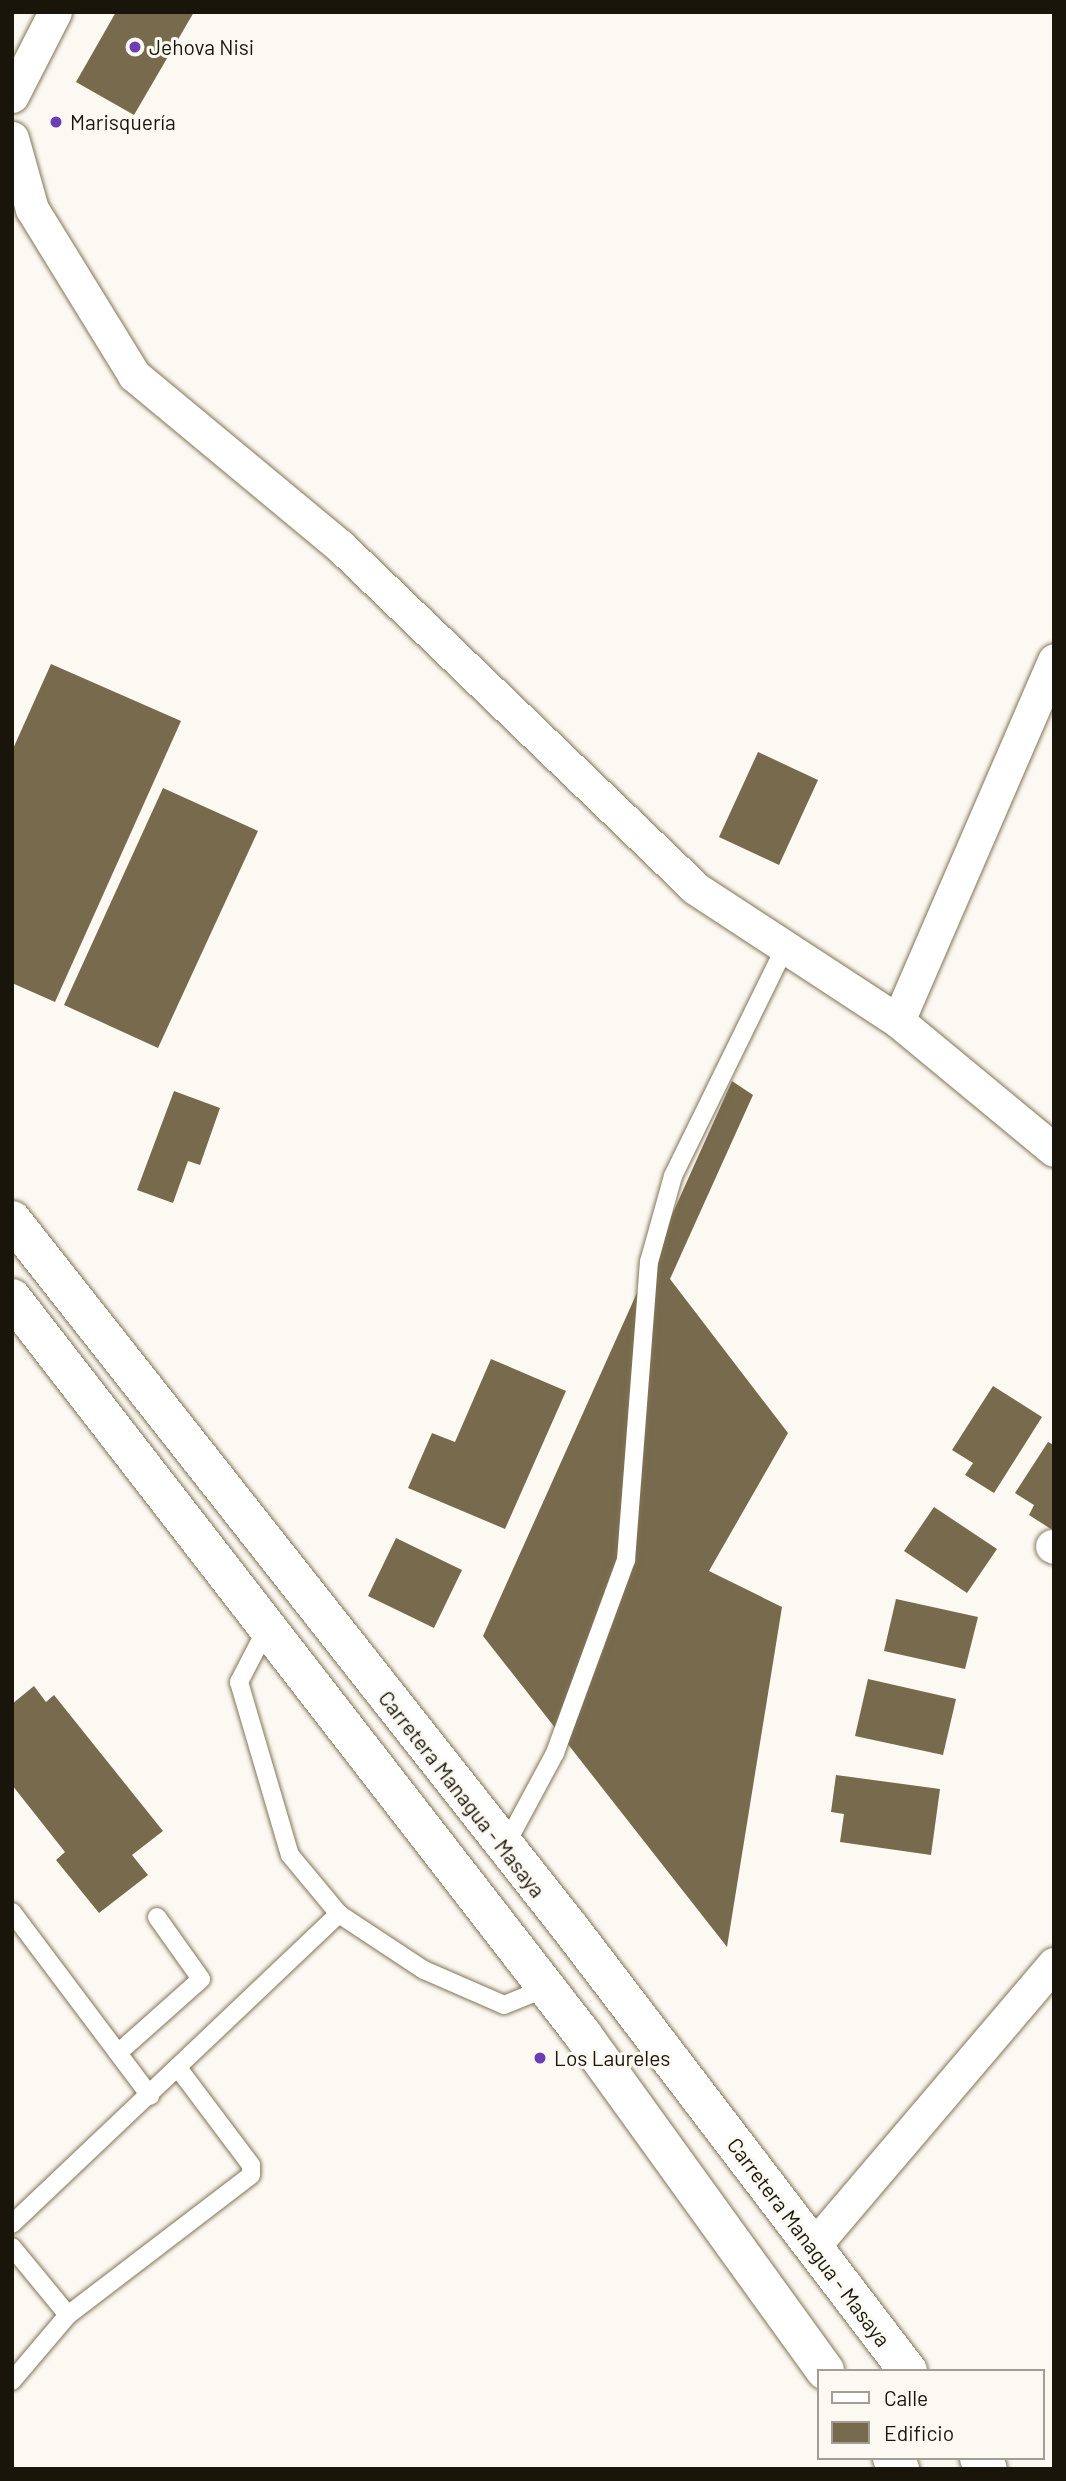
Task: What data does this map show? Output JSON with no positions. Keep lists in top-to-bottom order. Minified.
{"streets":{"highway":["Carretera Managua - Masaya"]},"places":["Jehova Nisi","Marisquería","Los Laureles"],"legend":["Calle","Edificio"]}
